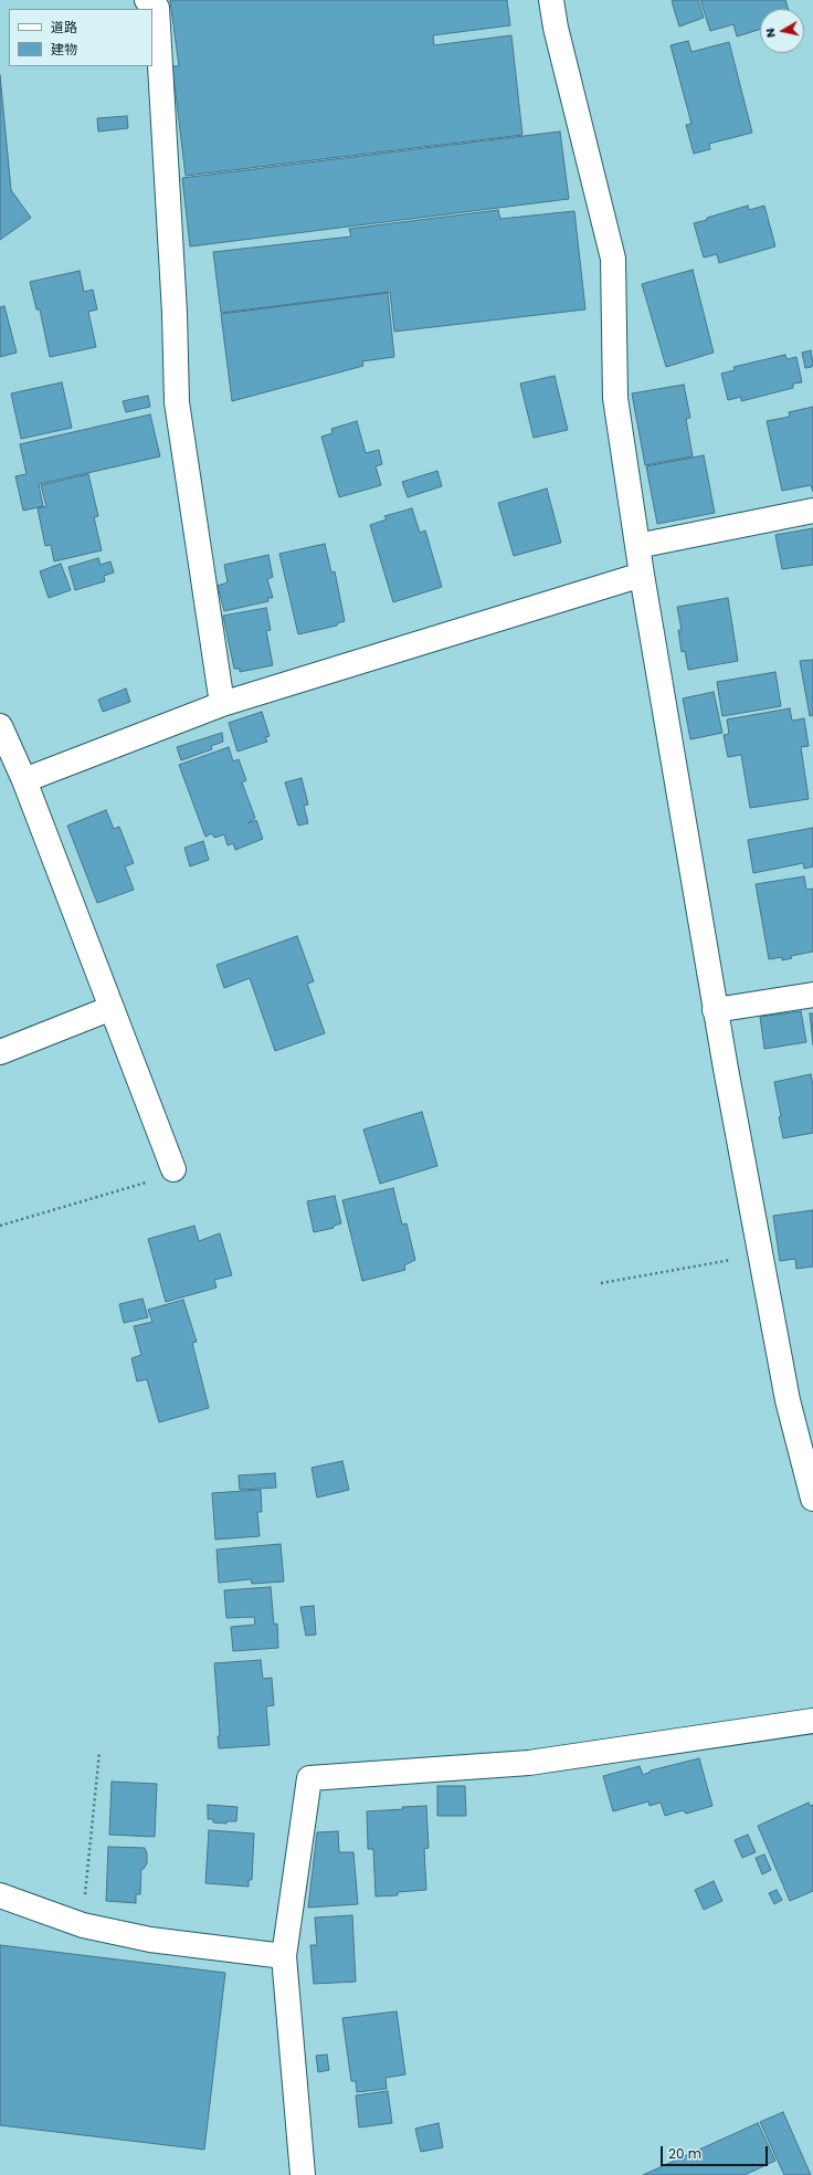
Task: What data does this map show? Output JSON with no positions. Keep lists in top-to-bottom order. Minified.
{"legend":["道路","建物"],"scale_bar":"20 m","north":"left"}
